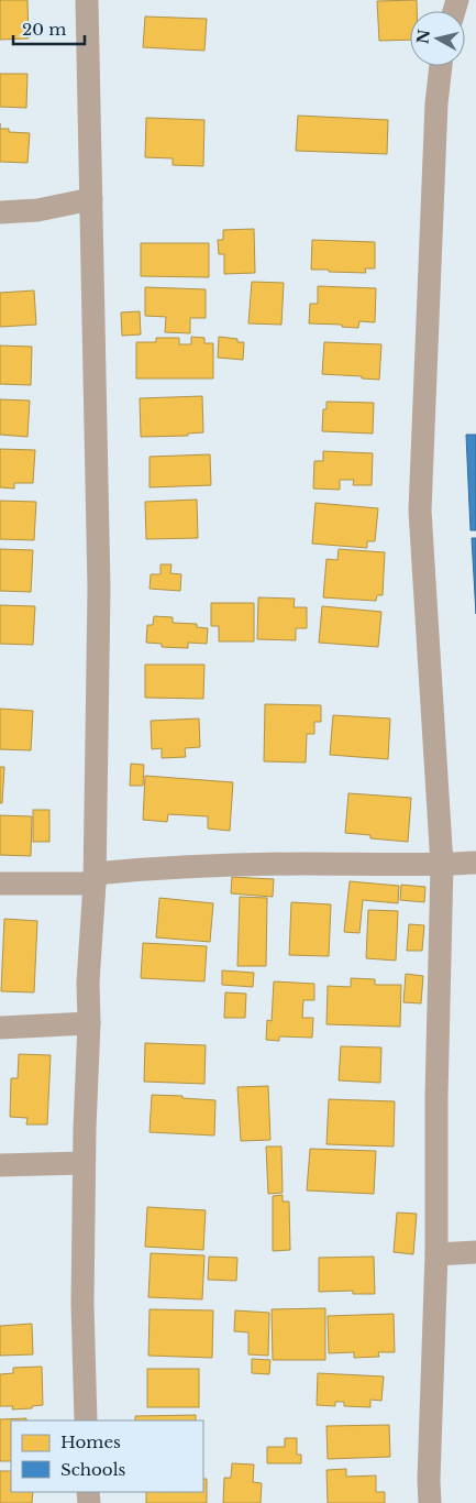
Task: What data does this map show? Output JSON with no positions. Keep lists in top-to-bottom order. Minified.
{"legend":["Homes","Schools"],"scale_bar":"20 m","north":"left"}
